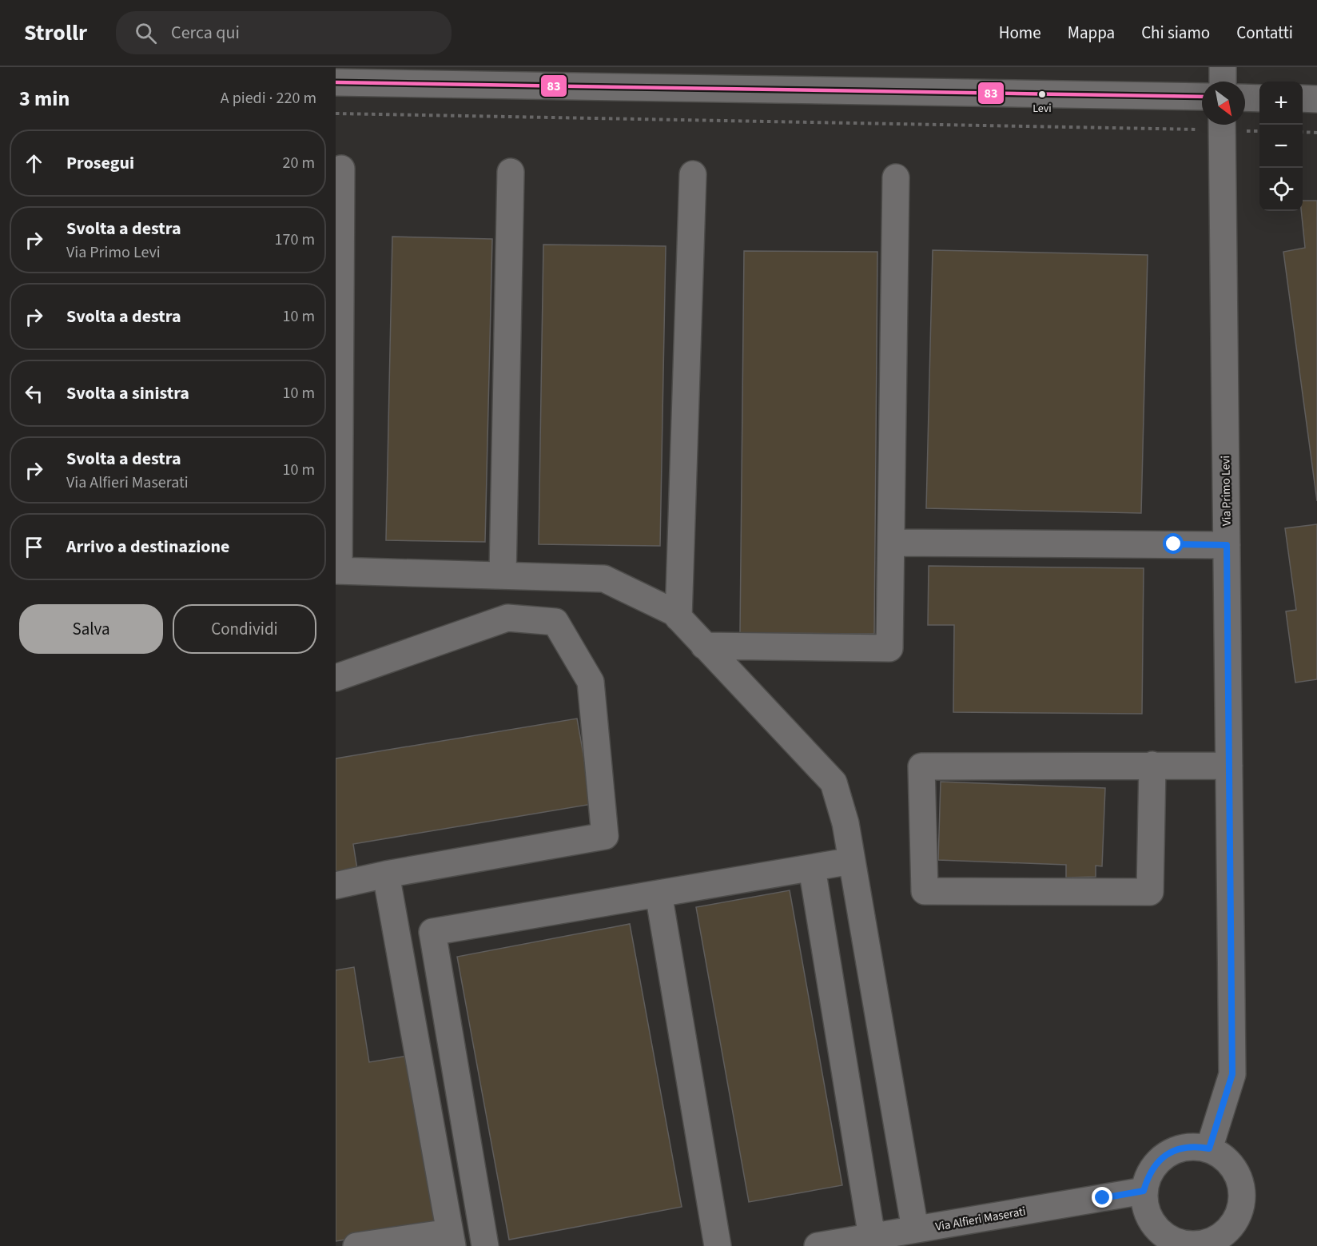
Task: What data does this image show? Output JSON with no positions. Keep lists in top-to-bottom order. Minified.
{"streets":{"street":["Via Primo Levi","Via Alfieri Maserati"]},"crossings":[["Via Primo Levi","Via Alfieri Maserati"]],"places":["Levi"],"lines":["transit line 83"],"north":"bottom right","page":{"header":"Strollr","search":"Cerca qui","nav":["Home","Mappa","Chi siamo","Contatti"],"heading":["3 min","A piedi · 220 m"],"map_buttons":["+","−"],"list":[["Prosegui","20 m"],["Svolta a destra","Via Primo Levi","170 m"],["Svolta a destra","10 m"],["Svolta a sinistra","10 m"],["Svolta a destra","Via Alfieri Maserati","10 m"],"Arrivo a destinazione"],"buttons":["Salva","Condividi"]}}
